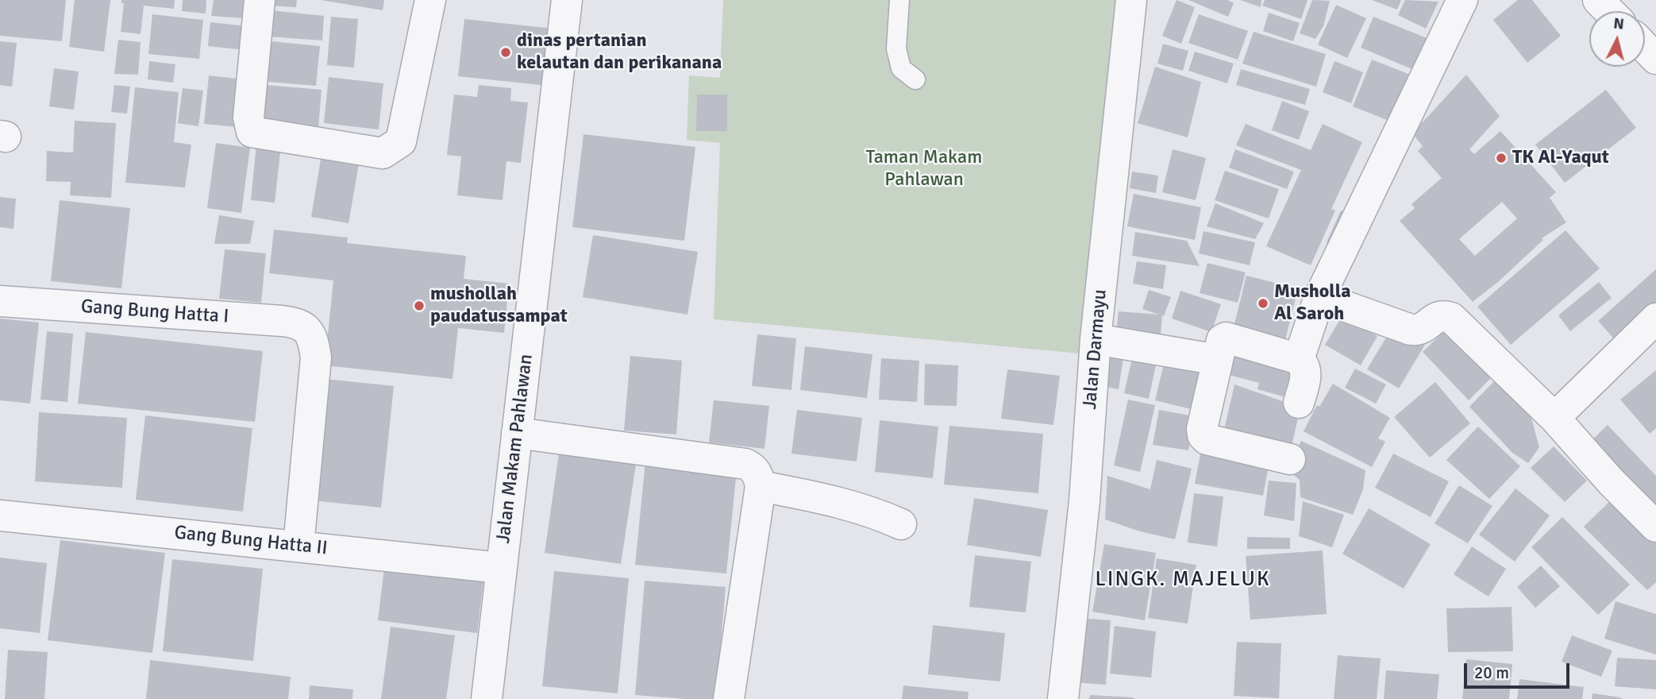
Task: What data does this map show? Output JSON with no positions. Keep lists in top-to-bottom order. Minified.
{"streets":{"street":["Gang Bung Hatta I","Jalan Darmayu","Jalan Makam Pahlawan","Gang Bung Hatta II"]},"crossings":[["Gang Bung Hatta I","Gang Bung Hatta II"],["Jalan Makam Pahlawan","Gang Bung Hatta II"]],"districts":["LINGK. MAJELUK"],"parks":["Taman Makam Pahlawan"],"places":["dinas pertanian kelautan dan perikanana","TK Al-Yaqut","Musholla Al Saroh","mushollah paudatussampat"],"scale_bar":"20 m","north":"top"}
